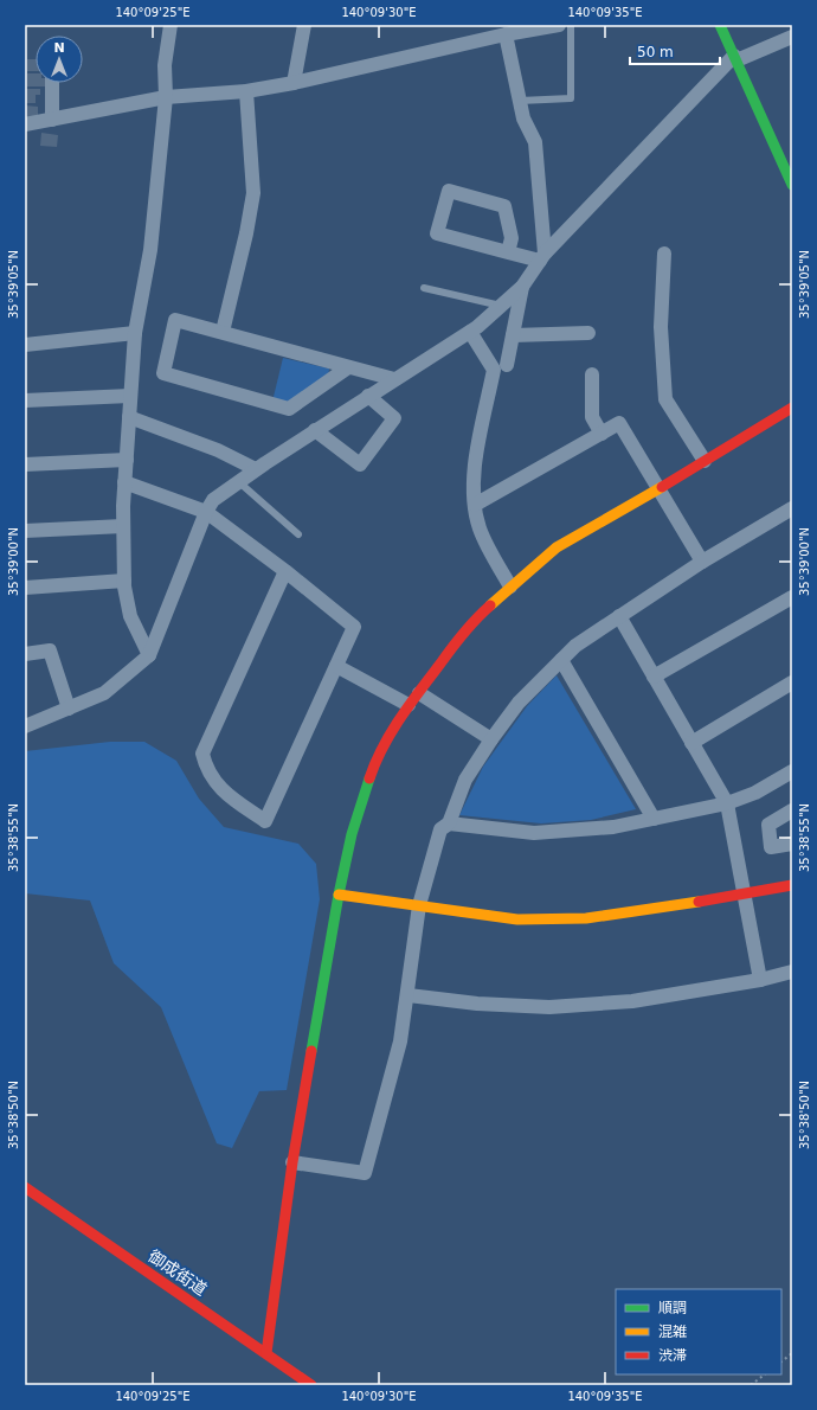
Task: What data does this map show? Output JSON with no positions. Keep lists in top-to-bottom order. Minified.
{"streets":{"street":["御成街道"]},"legend":["順調","混雑","渋滞"],"scale_bar":"50 m","north":"top","coordinates":["140°09'25\"E","140°09'30\"E","140°09'35\"E","35°39'05\"N","35°39'00\"N","35°38'55\"N","35°38'50\"N"]}
